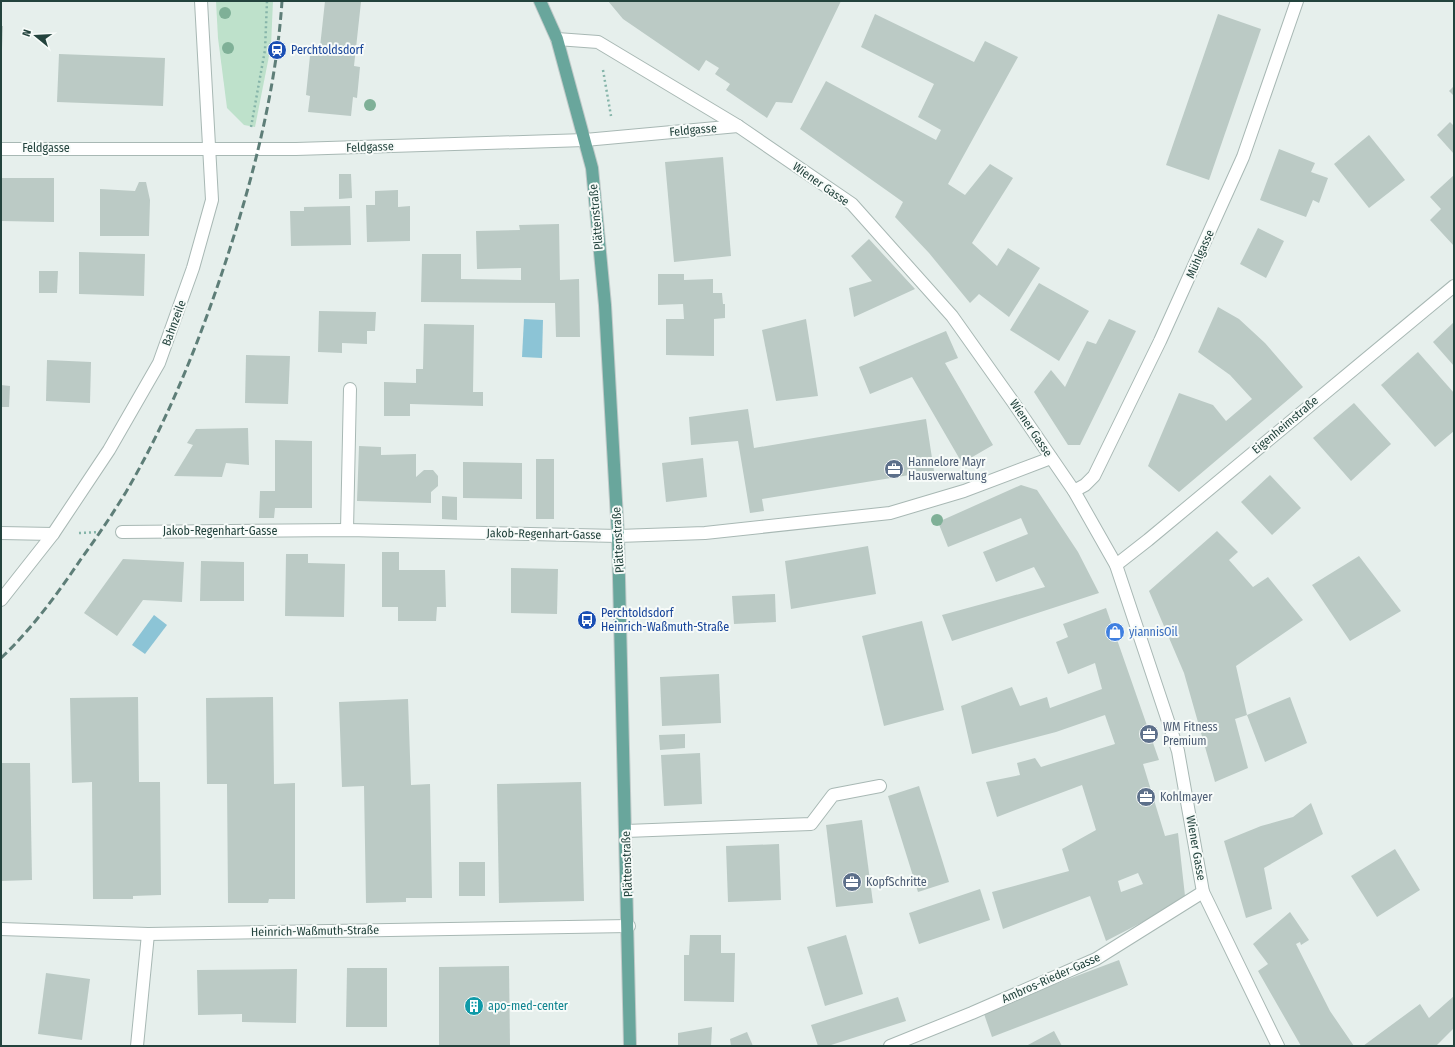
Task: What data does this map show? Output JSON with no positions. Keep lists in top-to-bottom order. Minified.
{"streets":{"main road":["Plättenstraße"],"street":["Feldgasse","Wiener Gasse","Mühlgasse","Bahnzeile","Eigenheimstraße","Jakob-Regenhart-Gasse","Heinrich-Waßmuth-Straße","Ambros-Rieder-Gasse"]},"crossings":[["Feldgasse","Wiener Gasse"],["Feldgasse","Plättenstraße"],["Feldgasse","Bahnzeile"],["Wiener Gasse","Plättenstraße"],["Wiener Gasse","Mühlgasse"],["Wiener Gasse","Eigenheimstraße"],["Wiener Gasse","Jakob-Regenhart-Gasse"],["Wiener Gasse","Ambros-Rieder-Gasse"],["Plättenstraße","Jakob-Regenhart-Gasse"],["Plättenstraße","Heinrich-Waßmuth-Straße"]],"places":{"station":["Perchtoldsdorf"],"office":["Hannelore Mayr Hausverwaltung","WM Fitness Premium","Kohlmayer","KopfSchritte"],"bus stop":["Perchtoldsdorf Heinrich-Waßmuth-Straße"],"shop":["yiannisOil"],"building":["apo-med-center"]},"north":"left"}
